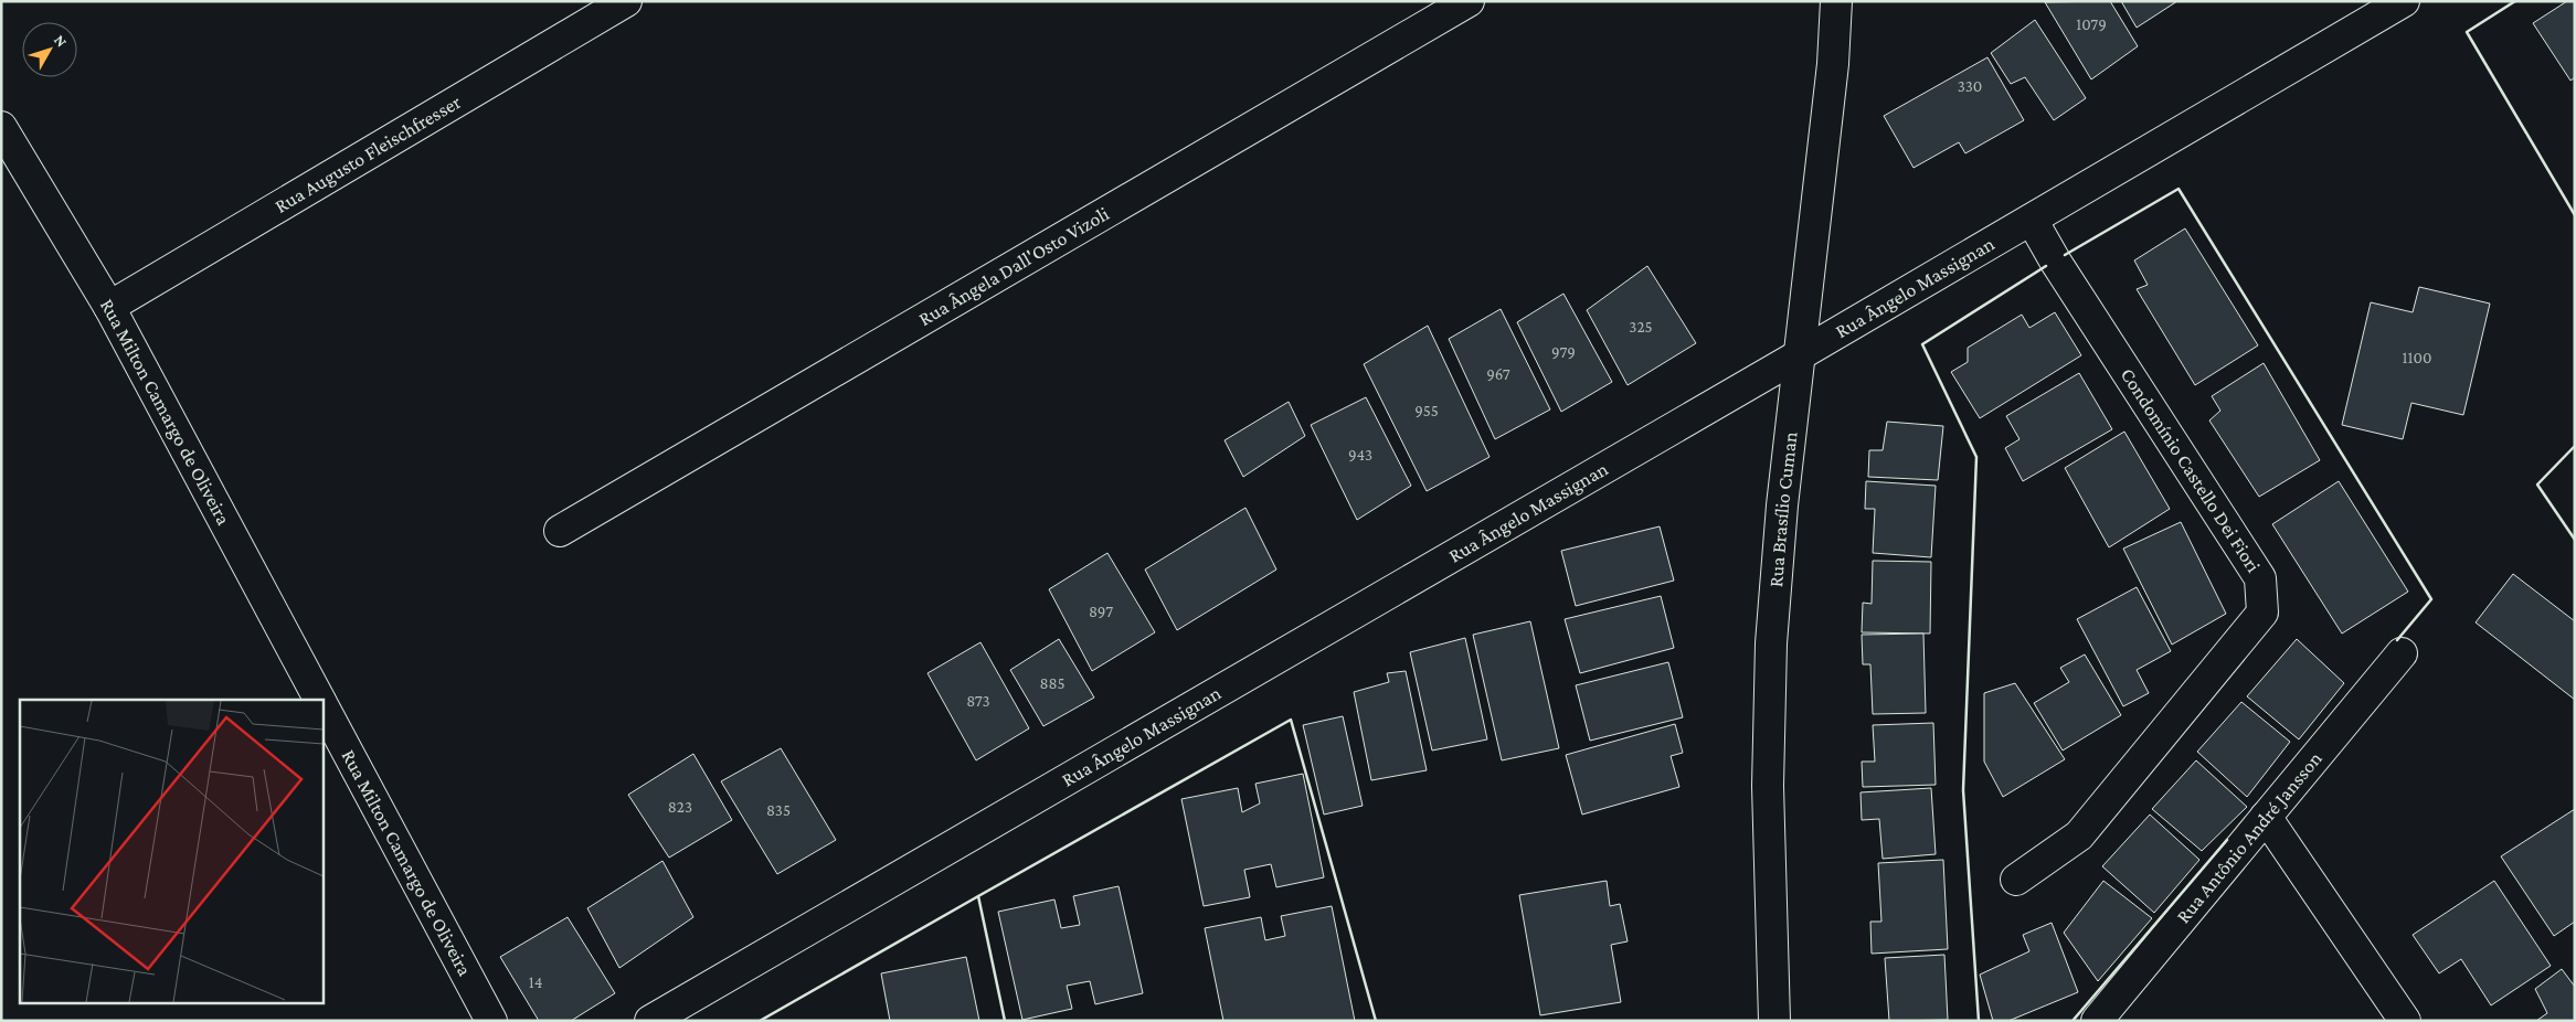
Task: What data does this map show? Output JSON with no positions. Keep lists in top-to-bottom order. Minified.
{"streets":{"street":["Rua Augusto Fleischfresser","Rua Ângela Dall'Osto Vizoli","Rua Ângelo Massignan","Rua Milton Camargo de Oliveira","Condomínio Castello Dei Fiori","Rua Brasílio Cuman","Rua Antônio André Jansson"]},"crossings":[["Rua Augusto Fleischfresser","Rua Milton Camargo de Oliveira"],["Rua Ângelo Massignan","Condomínio Castello Dei Fiori"],["Rua Ângelo Massignan","Rua Brasílio Cuman"]],"house_numbers":["1079","330","325","979","1100","967","955","943","897","885","873","823","835","14"],"north":"top right"}
